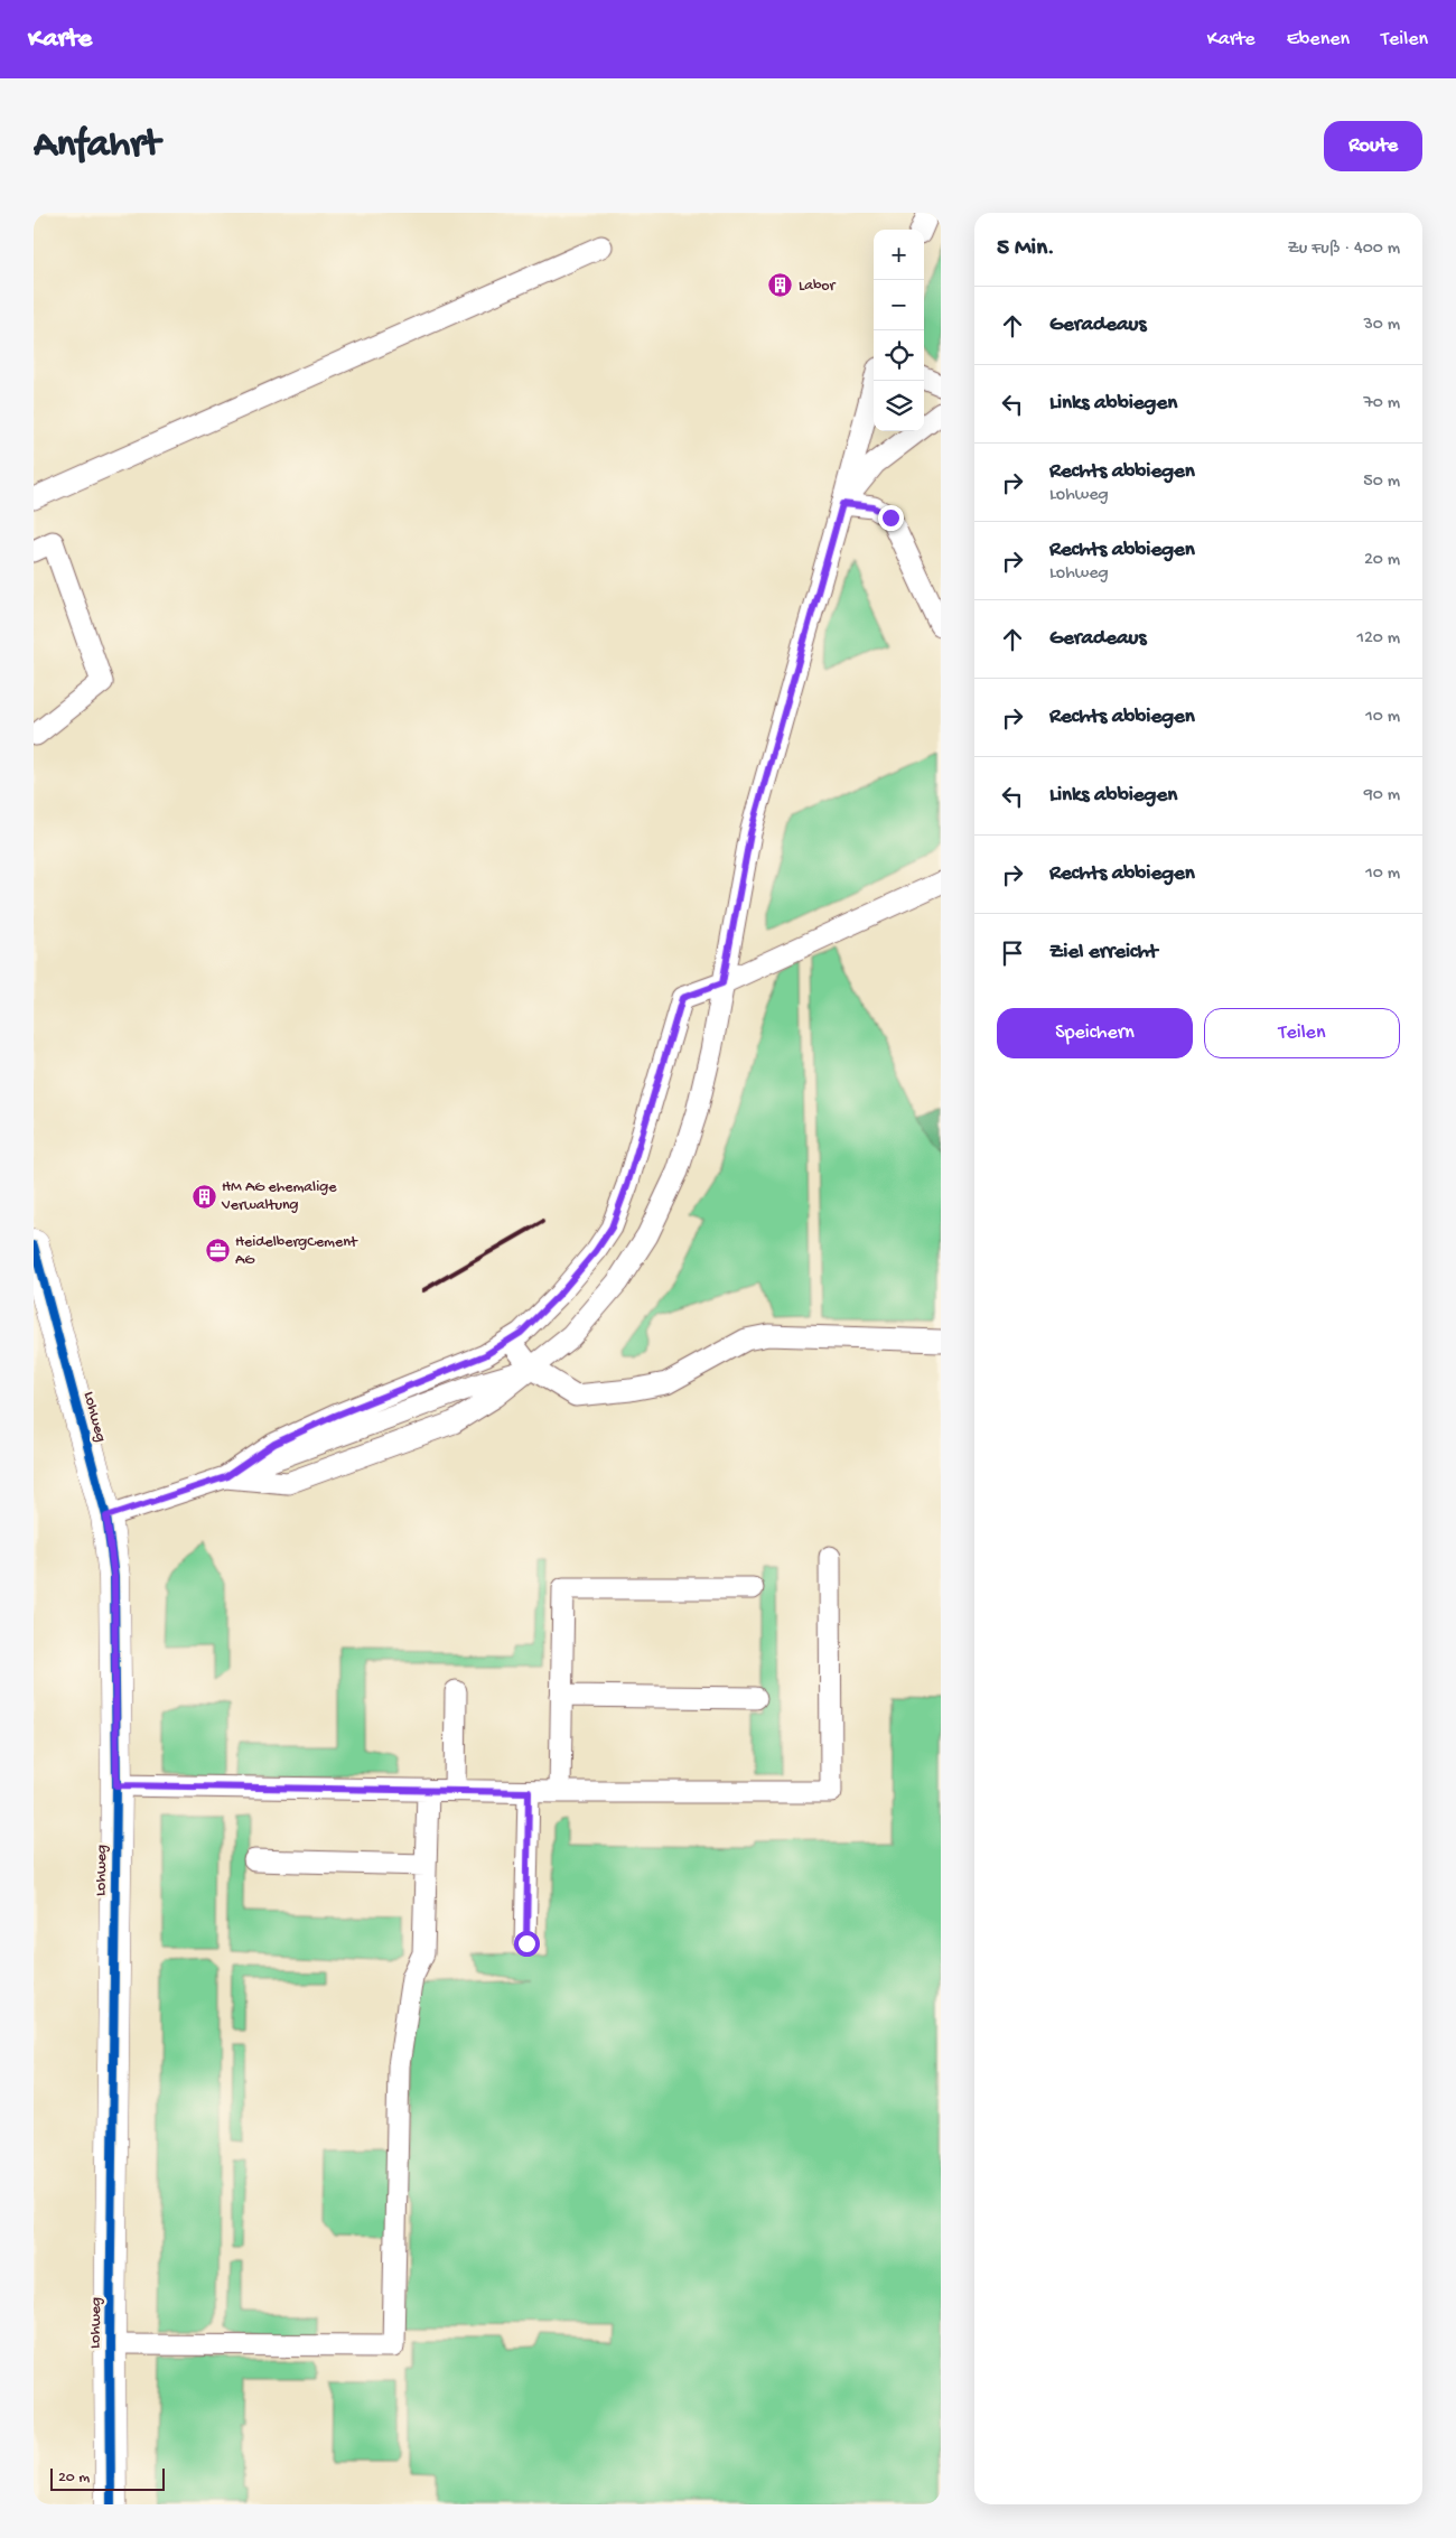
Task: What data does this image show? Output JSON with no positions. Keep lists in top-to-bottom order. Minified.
{"streets":{"street":["Lohweg"]},"places":{"building":["Labor","HM AG ehemalige Verwaltung"],"office":["HeidelbergCement AG"]},"scale_bar":"20 m","page":{"header":"Karte","nav":["Karte","Ebenen","Teilen"],"buttons":["Route",["Speichern","Teilen"]],"title":"Anfahrt","heading":["5 Min.","Zu Fuß · 400 m"],"map_buttons":["+","−"],"list":[["Geradeaus","30 m"],["Links abbiegen","70 m"],["Rechts abbiegen","Lohweg","50 m"],["Rechts abbiegen","Lohweg","20 m"],["Geradeaus","120 m"],["Rechts abbiegen","10 m"],["Links abbiegen","90 m"],["Rechts abbiegen","10 m"],"Ziel erreicht"],"scale":"20 m"}}
